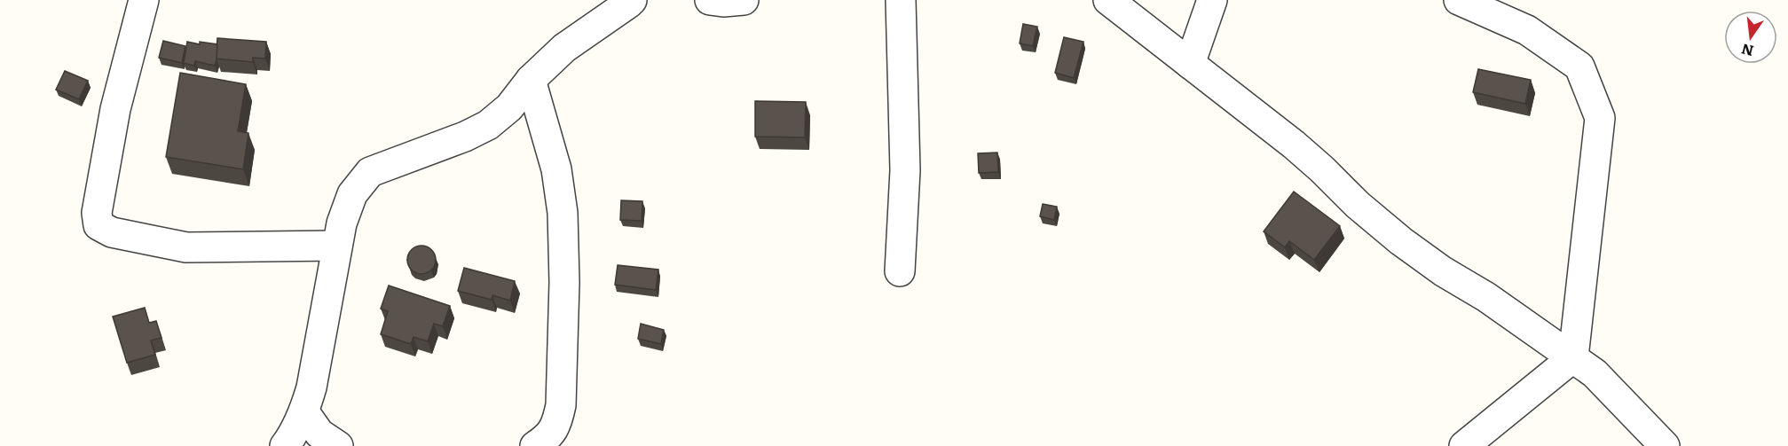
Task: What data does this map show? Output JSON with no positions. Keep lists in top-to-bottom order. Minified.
{"north":"bottom"}
